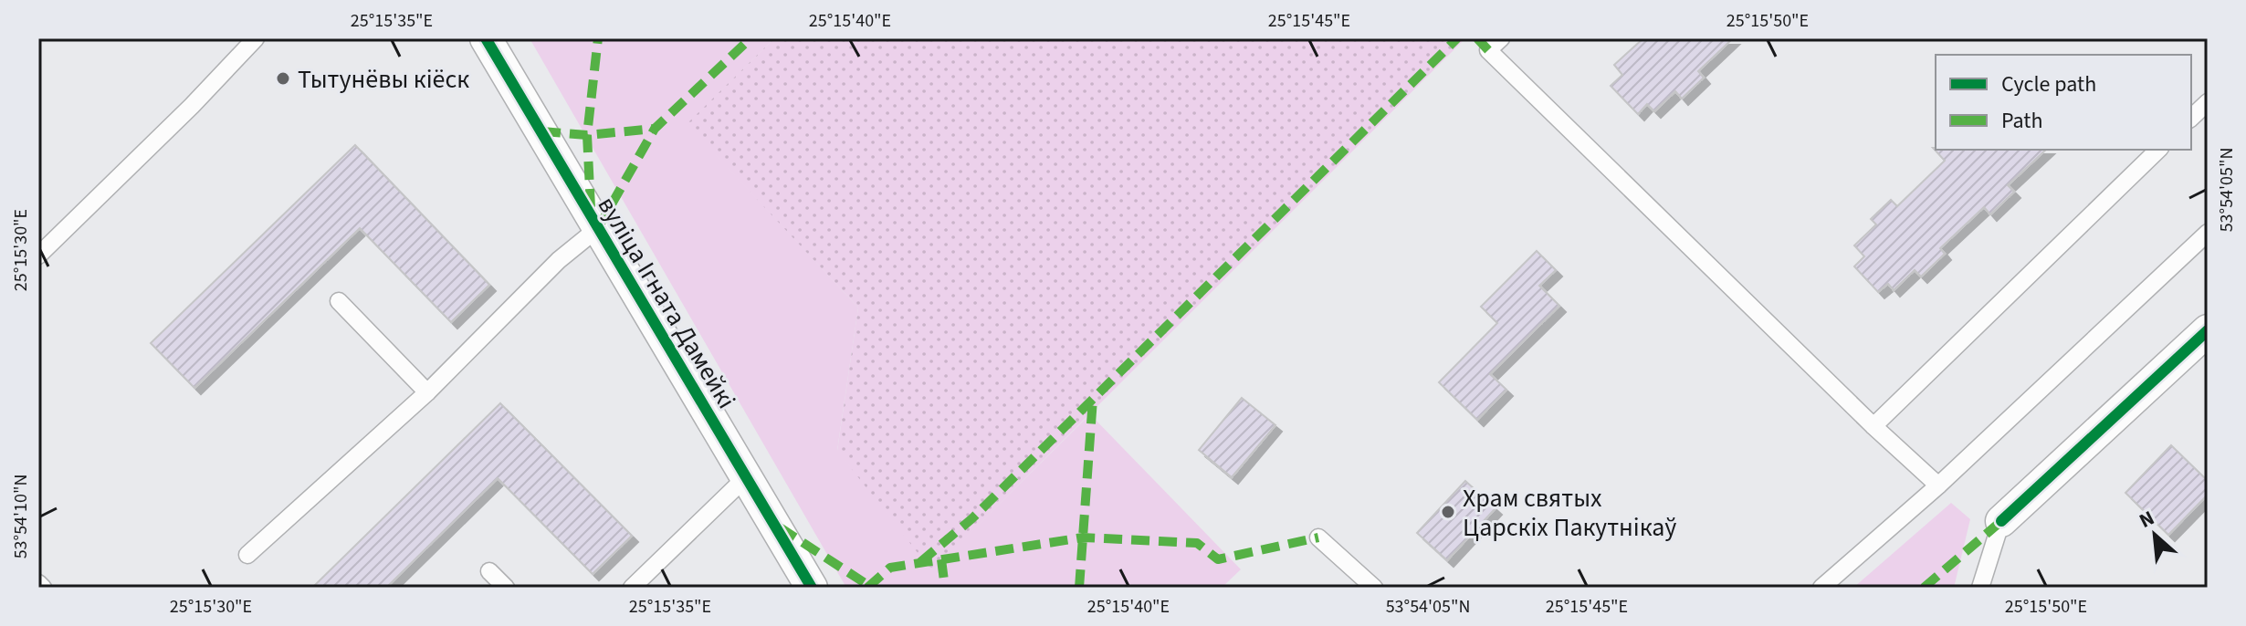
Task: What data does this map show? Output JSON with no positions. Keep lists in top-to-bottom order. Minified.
{"streets":{"street":["вуліца Ігната Дамейкі"]},"places":["Тытунёвы кіёск","Храм святых Царскіх Пакутнікаў"],"legend":["Cycle path","Path"],"north":"top left","coordinates":["25°15'35\"E","25°15'40\"E","25°15'45\"E","25°15'50\"E","53°54'05\"N","25°15'30\"E","53°54'10\"N"]}
